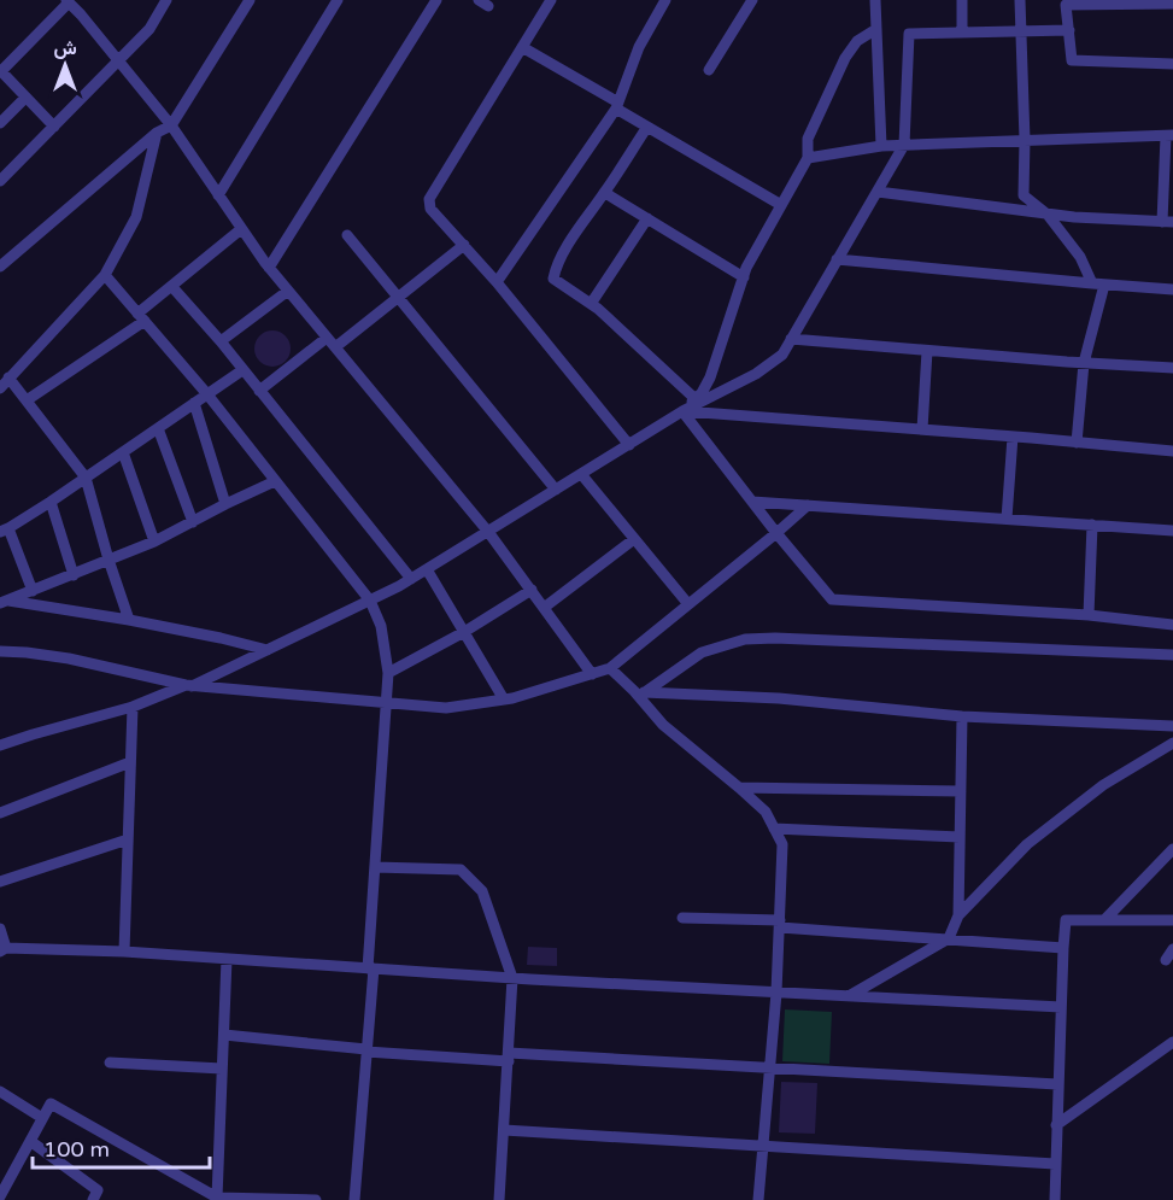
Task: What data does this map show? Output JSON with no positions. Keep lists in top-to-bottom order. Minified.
{"scale_bar":"100 m","north":"top"}
